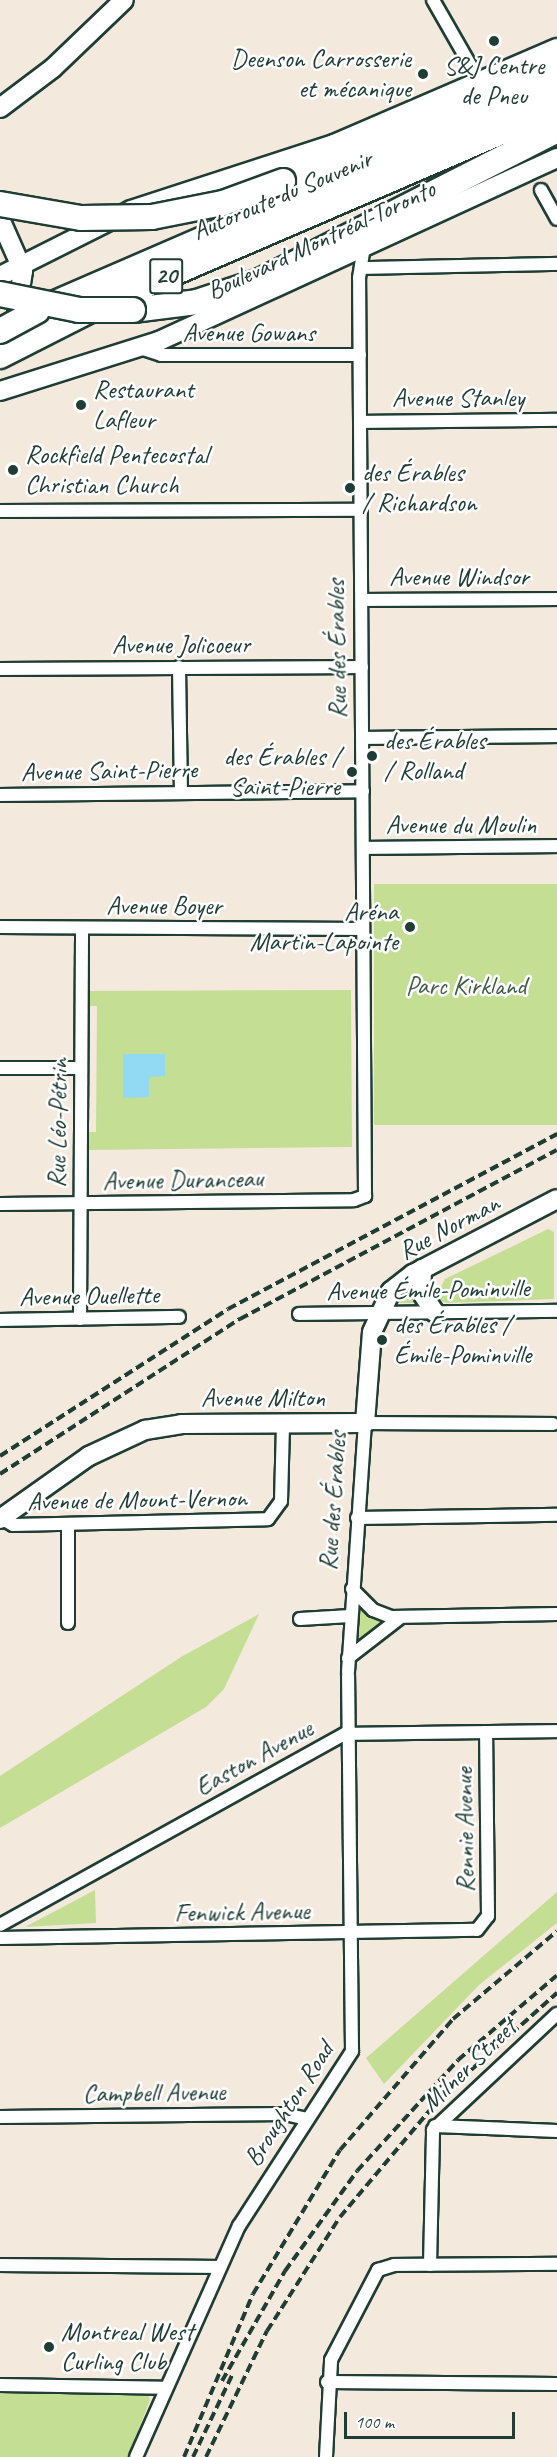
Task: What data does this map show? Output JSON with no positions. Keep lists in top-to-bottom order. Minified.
{"streets":{"highway":["Autoroute du Souvenir","20"],"main road":["Boulevard Montréal-Toronto","Rue des Érables","Rue Norman","Avenue Milton"],"street":["Avenue Gowans","Avenue Stanley","Avenue Windsor","Avenue Jolicoeur","Avenue Saint-Pierre","Avenue du Moulin","Avenue Boyer","Rue Léo-Pétrin","Avenue Duranceau","Avenue Émile-Pominville","Avenue Ouellette","Avenue de Mount-Vernon","Easton Avenue","Rennie Avenue","Fenwick Avenue","Milner Street","Campbell Avenue","Broughton Road"]},"crossings":[["Boulevard Montréal-Toronto","Avenue Gowans"],["Boulevard Montréal-Toronto","Rue des Érables"],["Avenue Gowans","Rue des Érables"],["Avenue Stanley","Rue des Érables"],["Avenue Windsor","Rue des Érables"],["Avenue Jolicoeur","Rue des Érables"],["Rue des Érables","Avenue Saint-Pierre"],["Rue des Érables","Avenue du Moulin"],["Rue des Érables","Avenue Boyer"],["Rue des Érables","Avenue Duranceau"],["Rue des Érables","Rue Norman"],["Rue des Érables","Avenue Émile-Pominville"],["Rue des Érables","Avenue Milton"],["Rue des Érables","Broughton Road"],["Avenue Boyer","Rue Léo-Pétrin"],["Rue Léo-Pétrin","Avenue Duranceau"],["Rue Léo-Pétrin","Avenue Ouellette"],["Rue Norman","Avenue Émile-Pominville"],["Avenue Milton","Avenue de Mount-Vernon"],["Easton Avenue","Rennie Avenue"],["Easton Avenue","Broughton Road"],["Rennie Avenue","Fenwick Avenue"],["Fenwick Avenue","Broughton Road"],["Campbell Avenue","Broughton Road"]],"parks":["Parc Kirkland"],"places":["S&J Centre de Pneu","Deenson Carrosserie et mécanique","Restaurant Lafleur","Rockfield Pentecostal Christian Church","des Érables / Richardson","des Érables / Rolland","des Érables / Saint-Pierre","Aréna Martin-Lapointe","des Érables / Émile-Pominville","Montreal West Curling Club"],"scale_bar":"100 m"}
